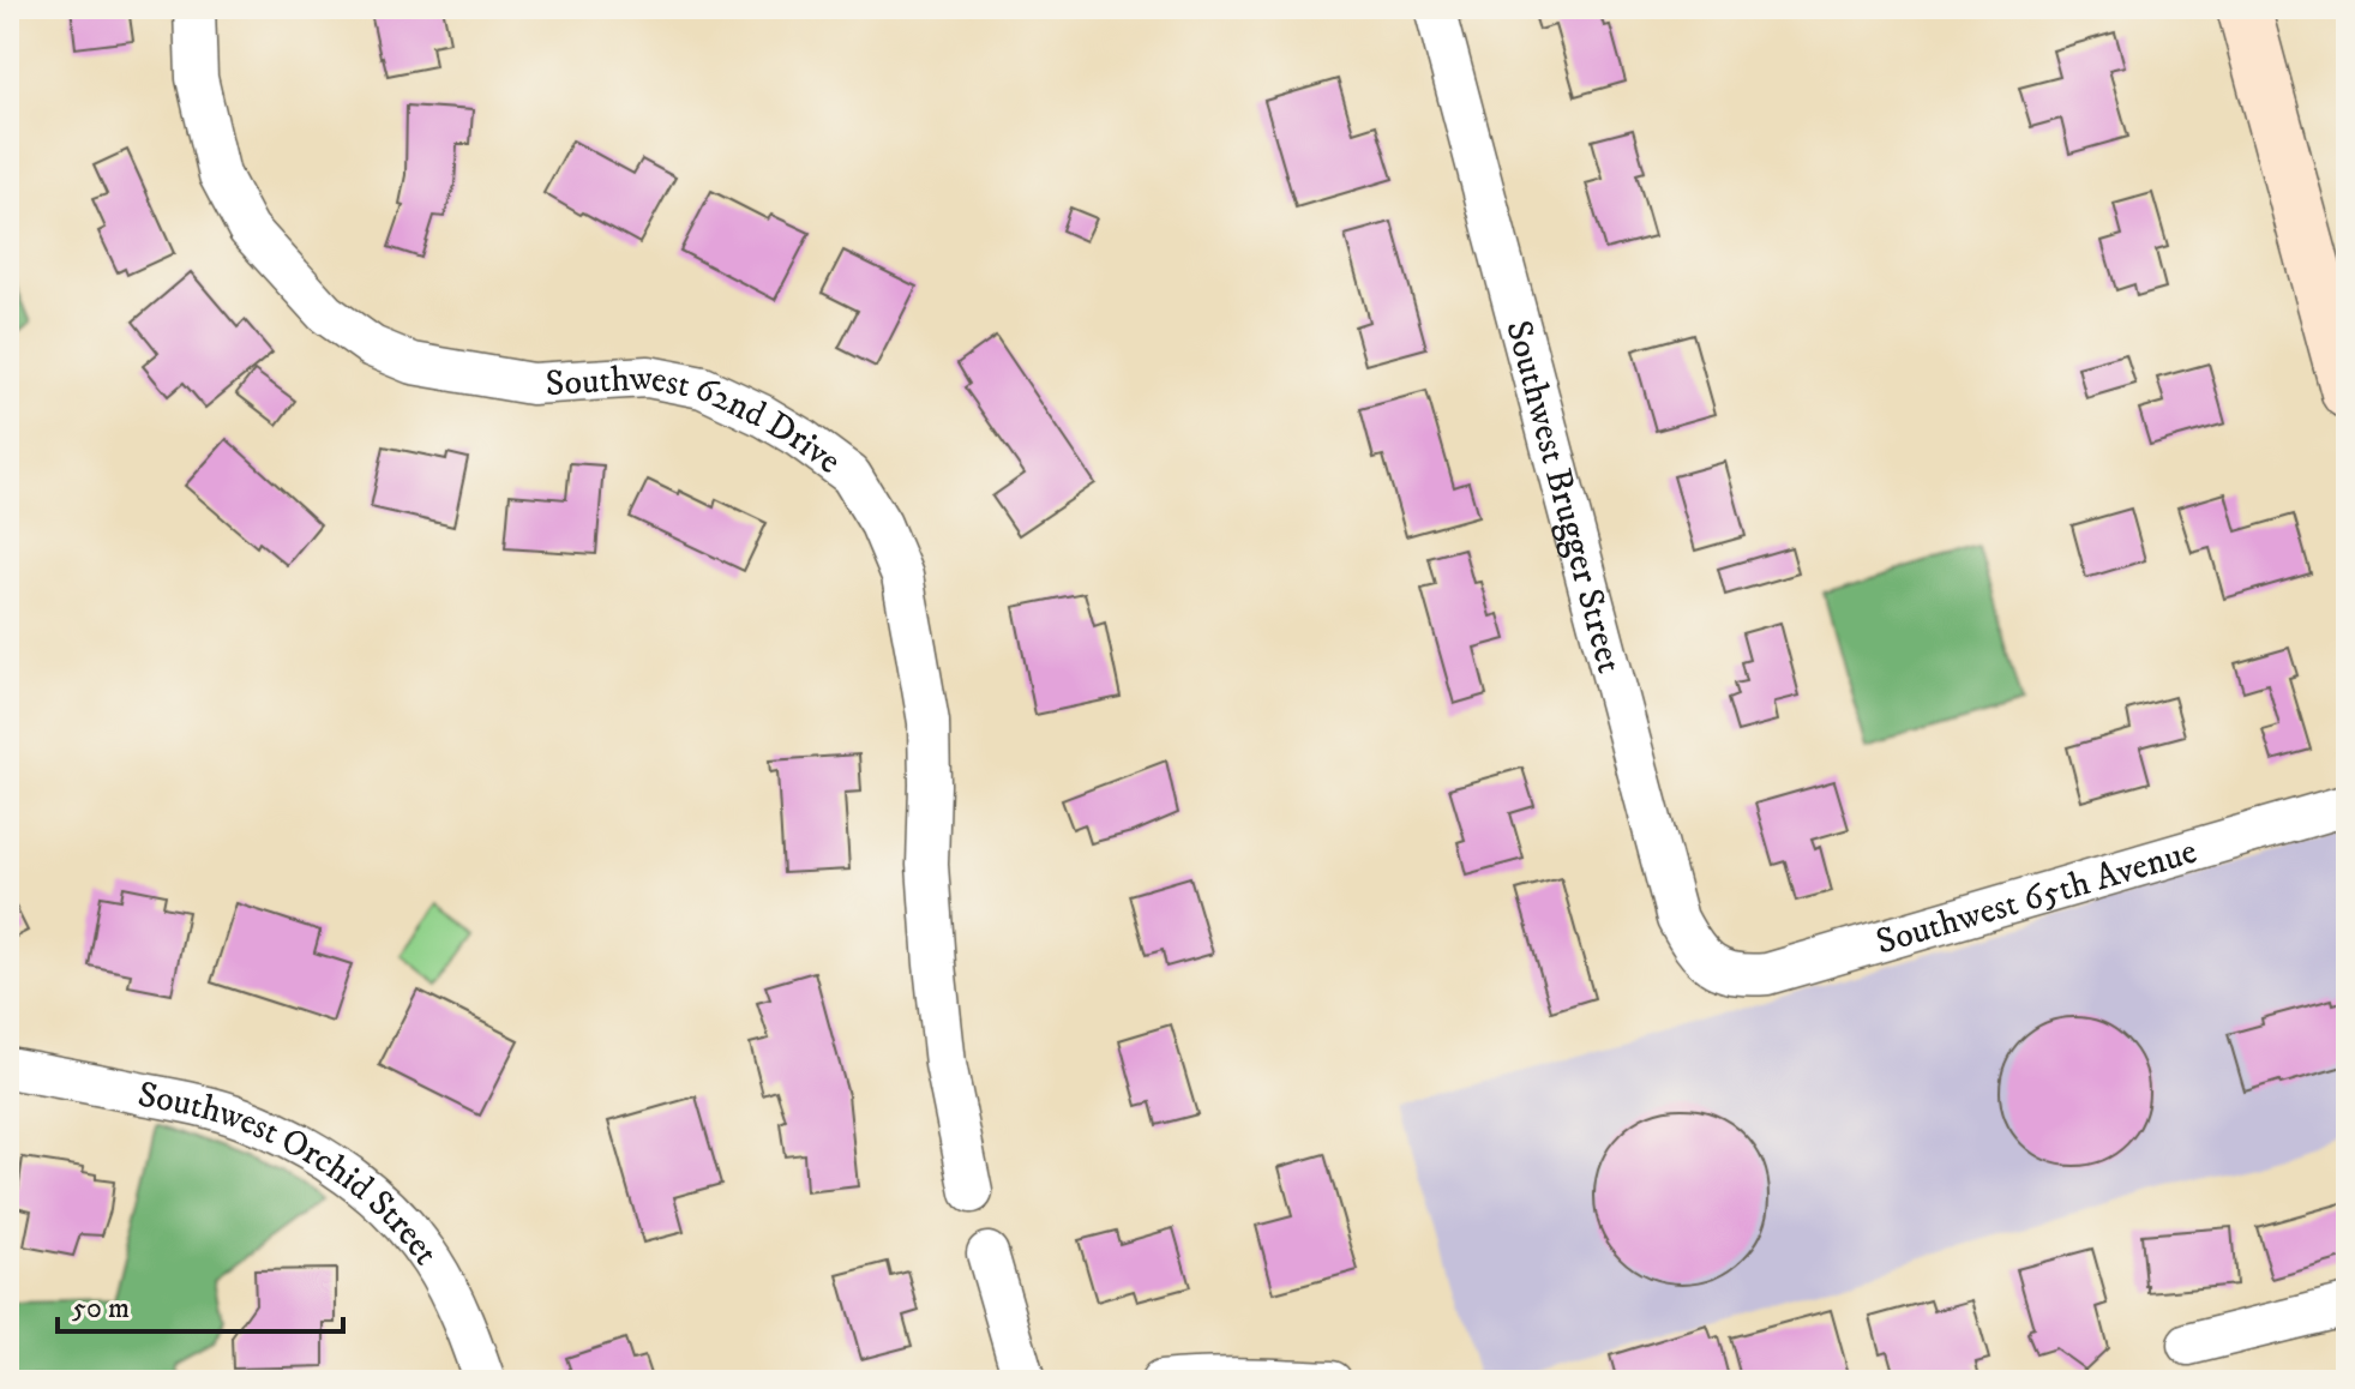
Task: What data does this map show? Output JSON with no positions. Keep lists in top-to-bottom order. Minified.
{"streets":{"street":["Southwest 62nd Drive","Southwest Brugger Street","Southwest 65th Avenue","Southwest Orchid Street"]},"crossings":[["Southwest Brugger Street","Southwest 65th Avenue"]],"scale_bar":"50 m"}
